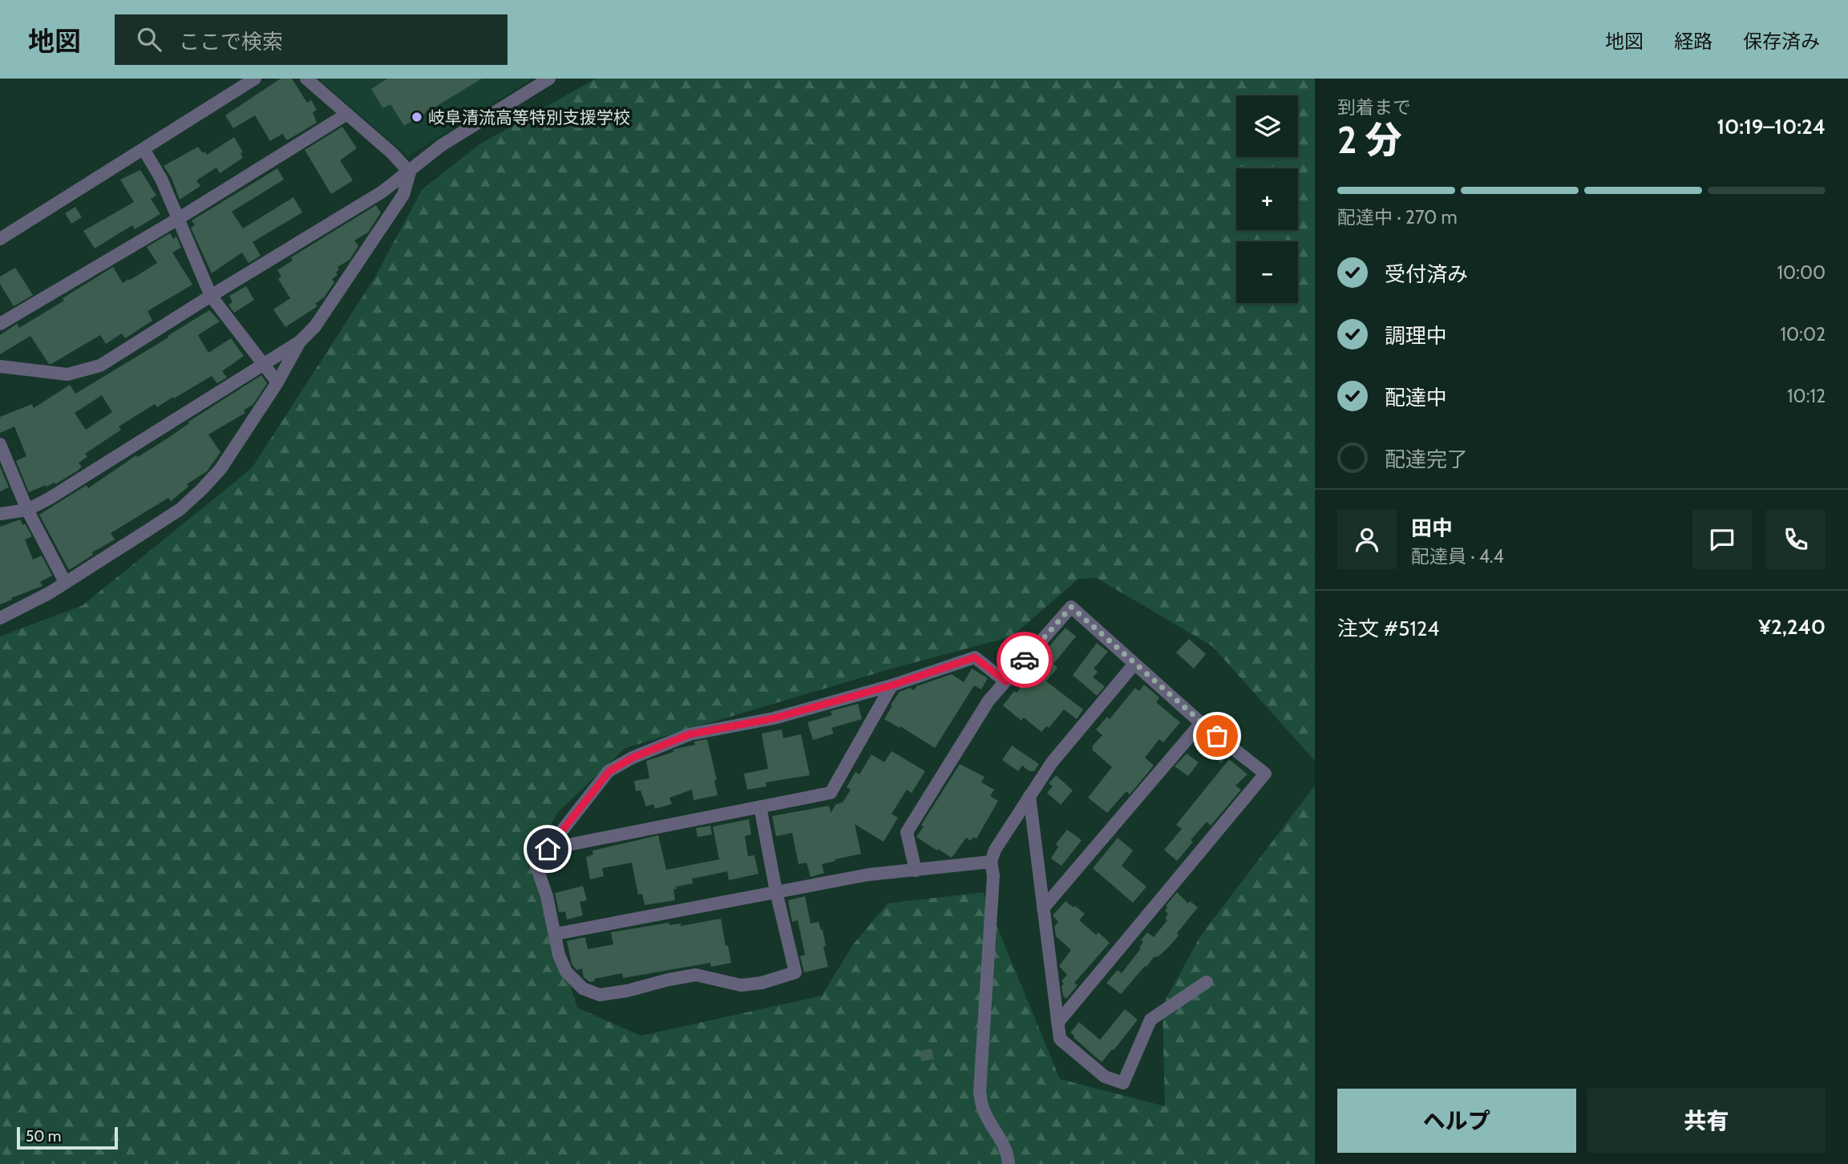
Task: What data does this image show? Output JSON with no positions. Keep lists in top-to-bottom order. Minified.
{"places":["岐阜清流高等特別支援学校"],"scale_bar":"50 m","page":{"header":"地図","search":"ここで検索","nav":["地図","経路","保存済み"],"heading":["2 分","到着まで","10:19–10:24"],"panel":["田中","配達員 · 4.4","注文 #5124","¥2,240"],"map_buttons":["+","−"],"bar":"配達中 · 270 m","list":[["受付済み","10:00"],["調理中","10:02"],["配達中","10:12"],"配達完了"],"buttons":["ヘルプ","共有"],"scale":"50 m"}}
